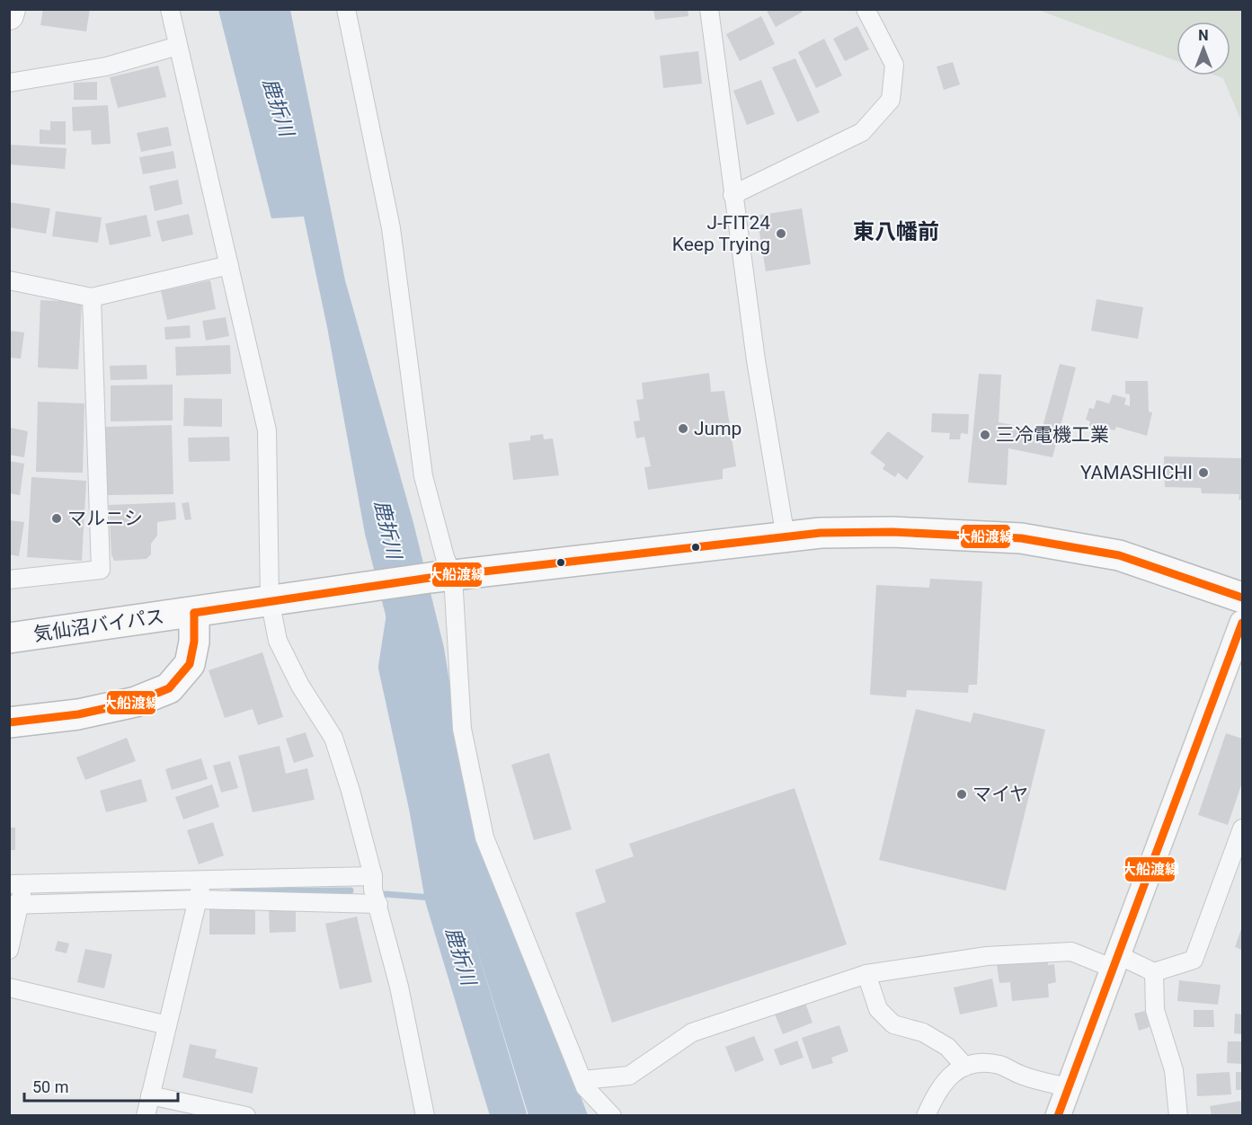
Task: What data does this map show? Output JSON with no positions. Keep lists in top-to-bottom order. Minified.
{"streets":{"highway":["気仙沼バイパス"]},"districts":["東八幡前"],"water":["鹿折川"],"places":["J-FIT24 Keep Trying","Jump","三冷電機工業","YAMASHICHI","マルニシ","マイヤ"],"lines":["transit line 大船渡線"],"scale_bar":"50 m","north":"top"}
